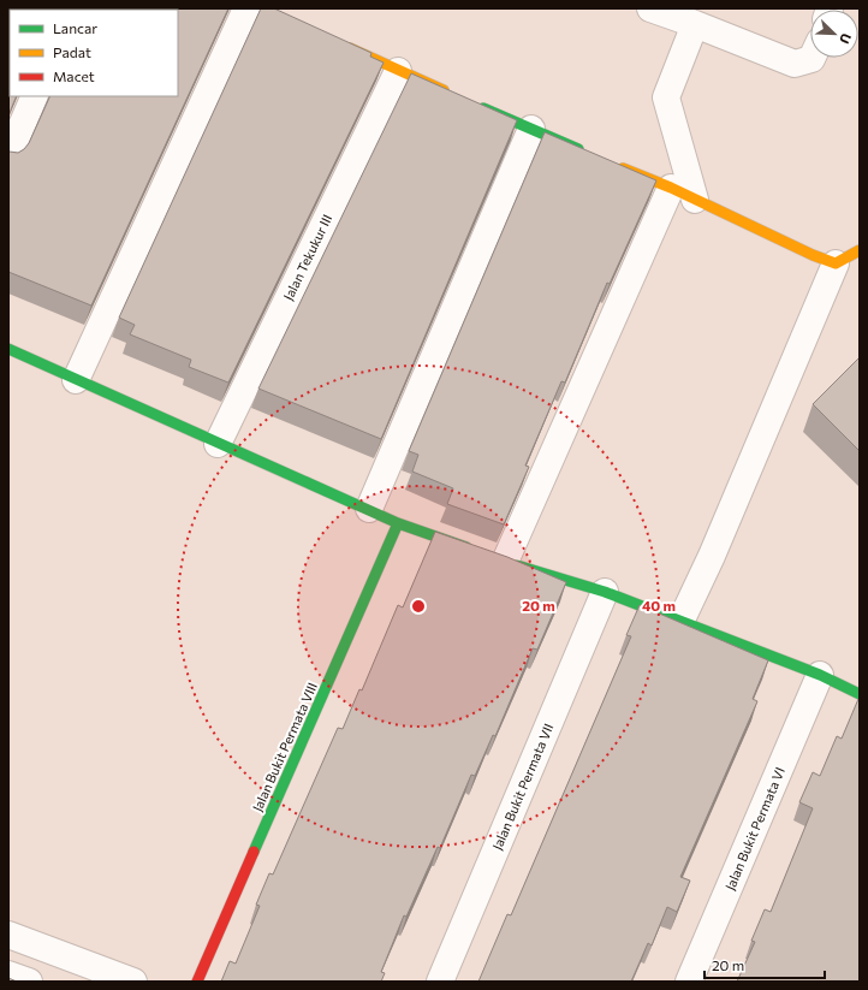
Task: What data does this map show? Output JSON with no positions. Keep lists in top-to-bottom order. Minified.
{"streets":{"street":["Jalan Tekukur III","Jalan Bukit Permata VIII","Jalan Bukit Permata VII","Jalan Bukit Permata VI"]},"legend":["Lancar","Padat","Macet"],"scale_bar":"20 m","north":"bottom right","rings":["20 m","40 m"]}
